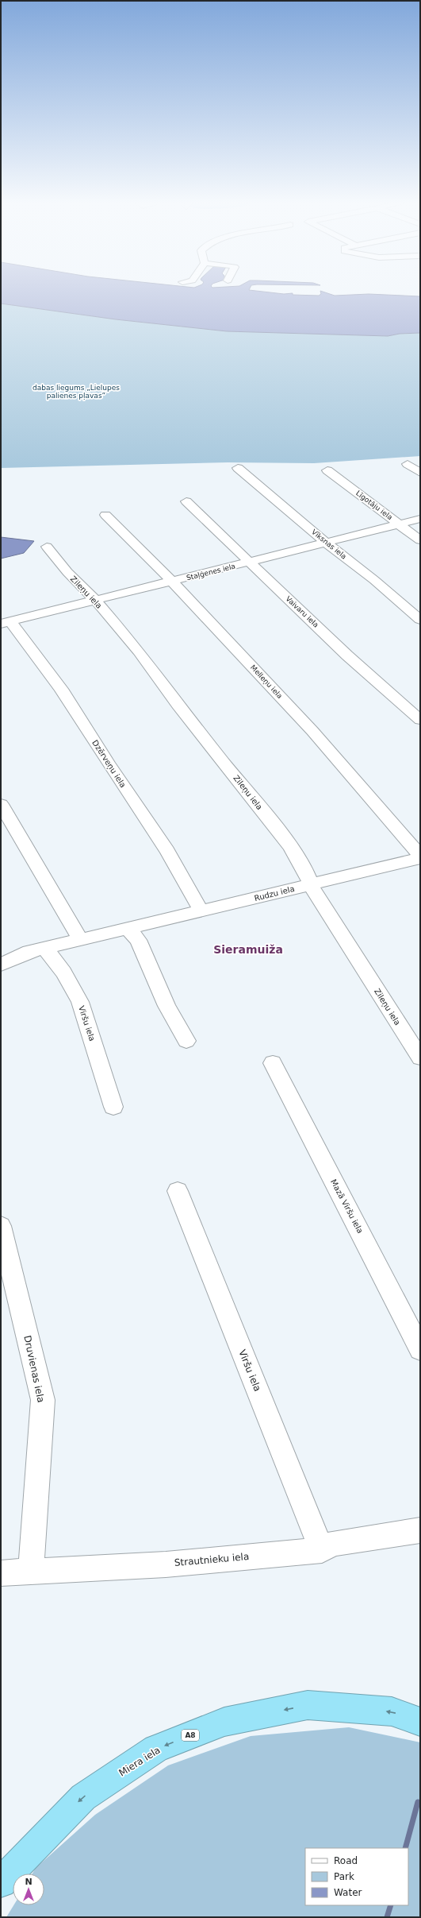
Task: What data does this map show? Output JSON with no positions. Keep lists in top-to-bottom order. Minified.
{"streets":{"highway":["A8","Miera iela"],"street":["Līgotāju iela","Vīksnas iela","Staļģenes iela","Zileņu iela","Vaivaru iela","Melleņu iela","Dzērveņu iela","Rudzu iela","Viršu iela","Mazā Viršu iela","Druvienas iela","Strautnieku iela"]},"crossings":[["Līgotāju iela","Staļģenes iela"],["Vīksnas iela","Staļģenes iela"],["Staļģenes iela","Zileņu iela"],["Staļģenes iela","Vaivaru iela"],["Staļģenes iela","Melleņu iela"],["Staļģenes iela","Dzērveņu iela"],["Zileņu iela","Rudzu iela"],["Melleņu iela","Rudzu iela"],["Dzērveņu iela","Rudzu iela"],["Rudzu iela","Viršu iela"],["Viršu iela","Strautnieku iela"],["Druvienas iela","Strautnieku iela"]],"one_way":["Miera iela"],"districts":["Sieramuiža"],"parks":["dabas liegums „Lielupes palienes pļavas”"],"legend":["Road","Park","Water"],"north":"top"}
